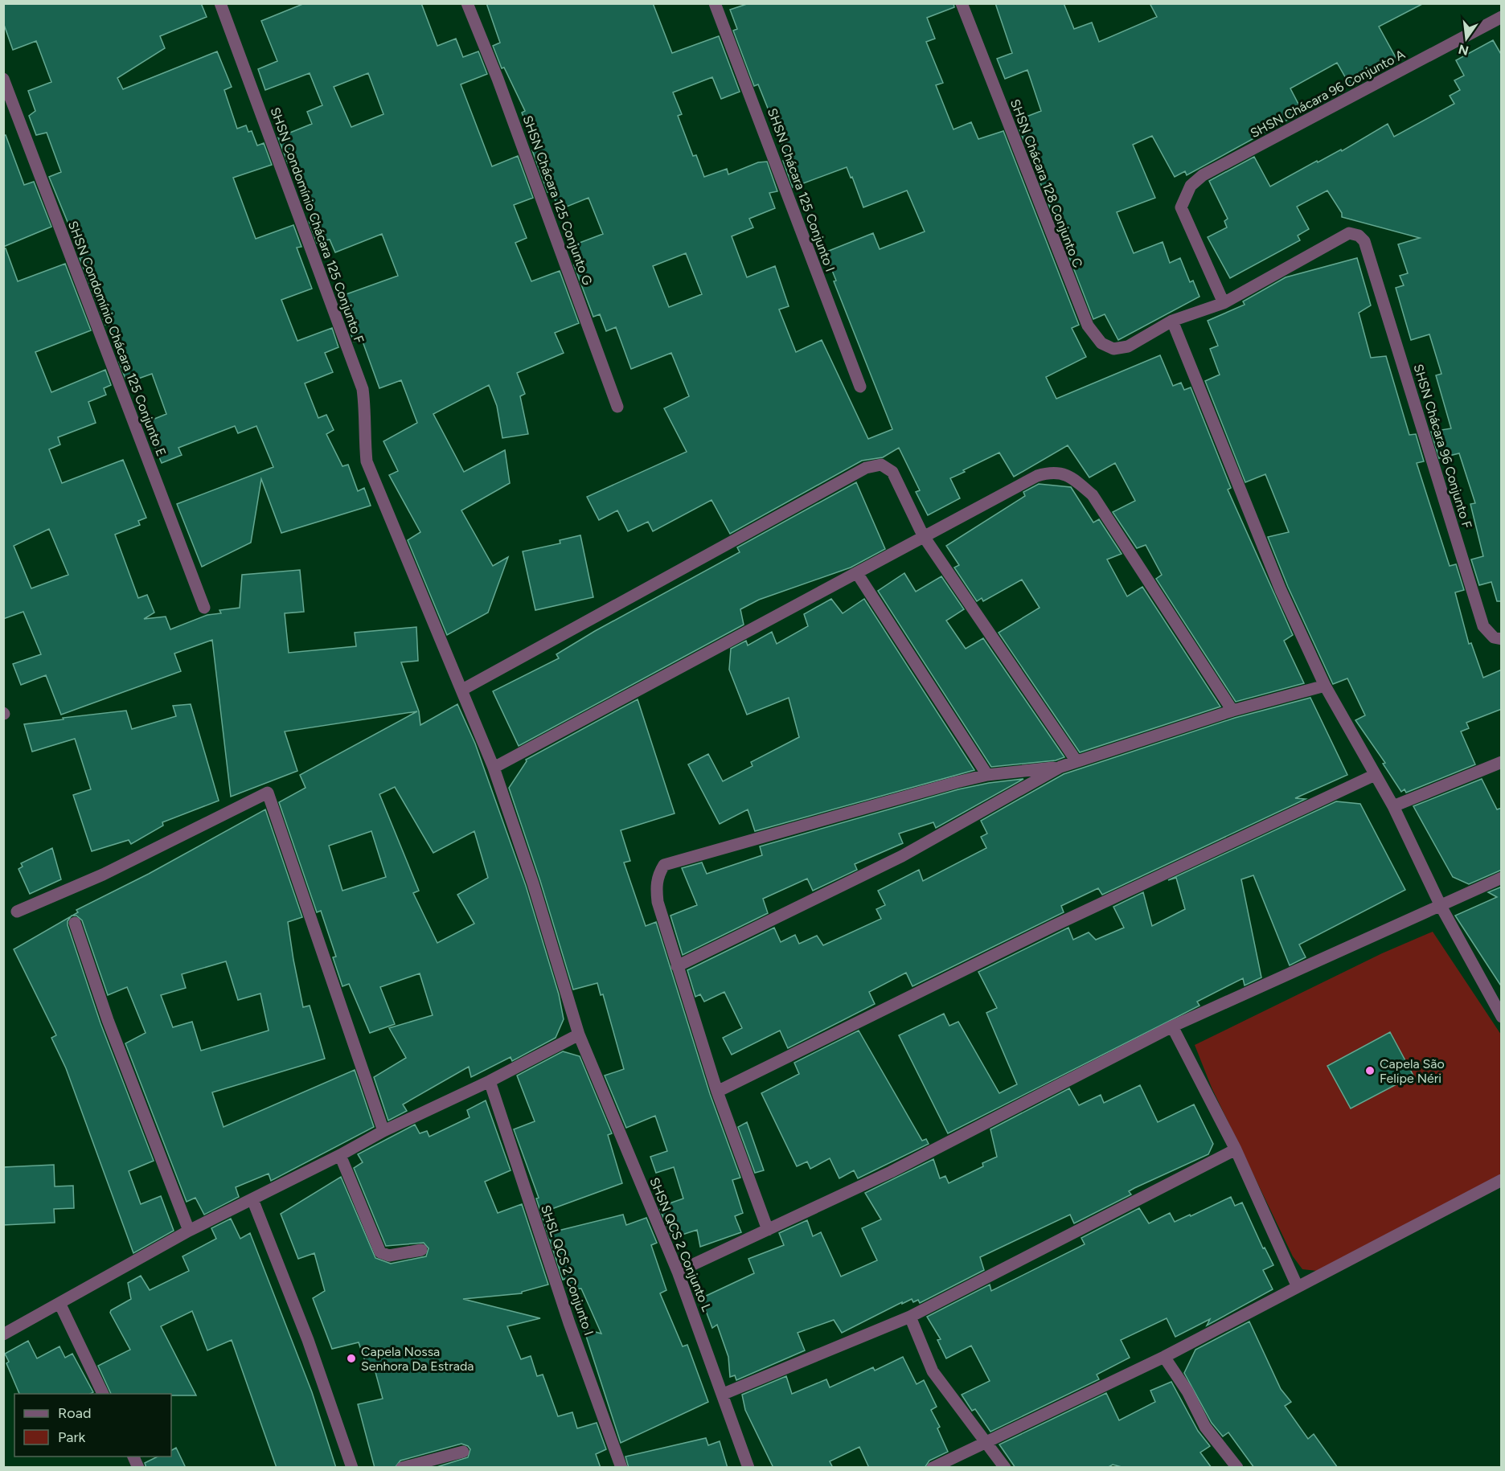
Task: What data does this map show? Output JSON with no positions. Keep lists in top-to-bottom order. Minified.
{"streets":{"street":["SHSN Chácara 96 Conjunto A","SHSN Chácara 128 Conjunto C","SHSN Chácara 125 Conjunto I","SHSN Chácara 125 Conjunto G","SHSN Condomínio Chácara 125 Conjunto F","SHSN Condomínio Chácara 125 Conjunto E","SHSN Chácara 96 Conjunto F","SHSN QCS 2 Conjunto L","SHSL QCS 2 Conjunto I"]},"crossings":[["SHSN Chácara 96 Conjunto A","SHSN Chácara 96 Conjunto F"],["SHSN Condomínio Chácara 125 Conjunto F","SHSN QCS 2 Conjunto L"]],"places":["Capela São Felipe Néri","Capela Nossa Senhora Da Estrada"],"legend":["Road","Park"],"north":"bottom"}
